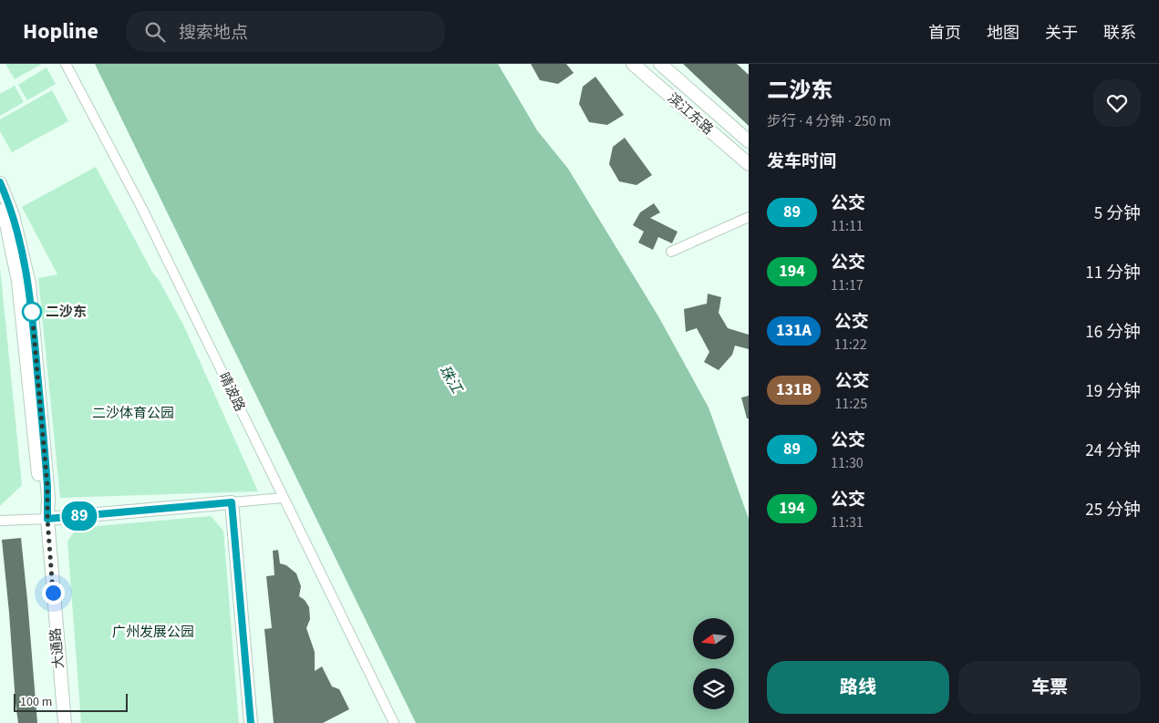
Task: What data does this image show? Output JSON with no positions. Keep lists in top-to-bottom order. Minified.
{"streets":{"main road":["滨江东路","大通路"],"street":["晴波路"]},"water":["珠江"],"parks":["二沙体育公园","广州发展公园"],"places":["二沙东"],"lines":["bus line 89"],"scale_bar":"100 m","north":"left","page":{"header":"Hopline","search":"搜索地点","nav":["首页","地图","关于","联系"],"on_map":"89","heading":[["二沙东","步行 · 4 分钟 · 250 m"],"发车时间"],"list":[{"mark":"89","name":"公交","note":"11:11","value":"5 分钟"},{"mark":"194","name":"公交","note":"11:17","value":"11 分钟"},{"mark":"131A","name":"公交","note":"11:22","value":"16 分钟"},{"mark":"131B","name":"公交","note":"11:25","value":"19 分钟"},{"mark":"89","name":"公交","note":"11:30","value":"24 分钟"},{"mark":"194","name":"公交","note":"11:31","value":"25 分钟"}],"buttons":["路线","车票"],"scale":"100 m"}}
